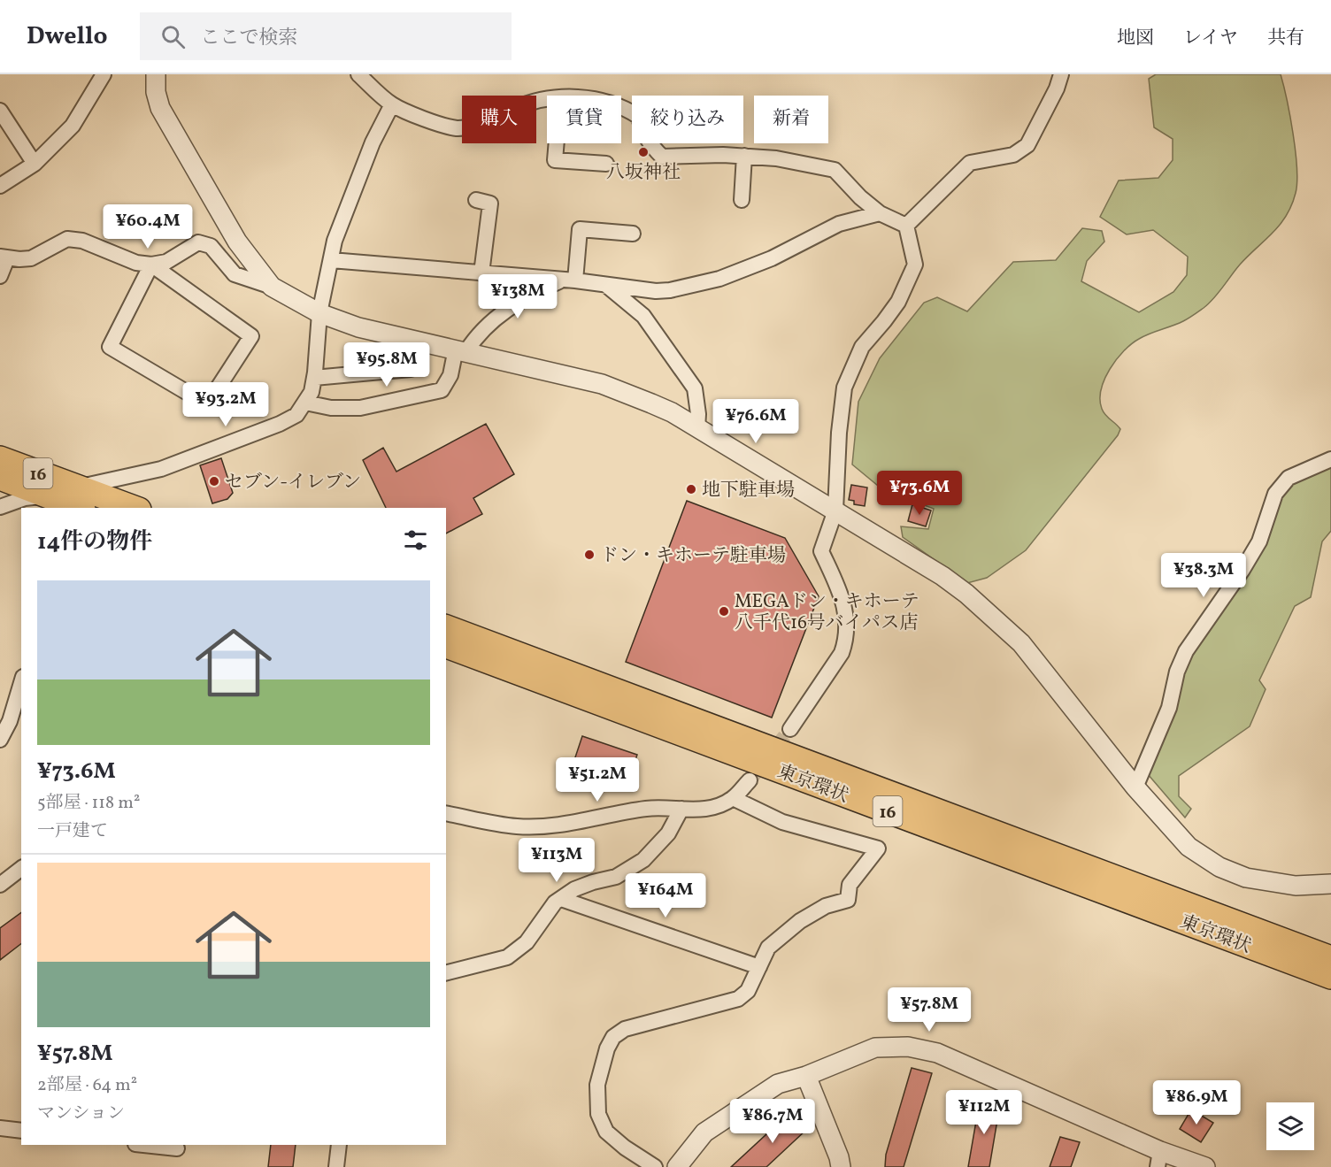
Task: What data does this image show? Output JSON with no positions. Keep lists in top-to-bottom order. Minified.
{"streets":{"highway":["16","東京環状"]},"places":["八坂神社","セブン-イレブン","地下駐車場","ドン・キホーテ駐車場","MEGAドン・キホーテ 八千代16号バイパス店"],"page":{"header":"Dwello","search":"ここで検索","nav":["地図","レイヤ","共有"],"chip":["購入","賃貸","絞り込み","新着"],"price":["¥60.4M","¥138M","¥95.8M","¥93.2M","¥76.6M","¥73.6M","¥38.3M","¥51.2M","¥113M","¥164M","¥57.8M","¥86.9M","¥112M","¥86.7M"],"heading":"14件の物件","list":[{"name":"¥73.6M","note":"5部屋 · 118 m² · 一戸建て"},{"name":"¥57.8M","note":"2部屋 · 64 m² · マンション"}]}}
